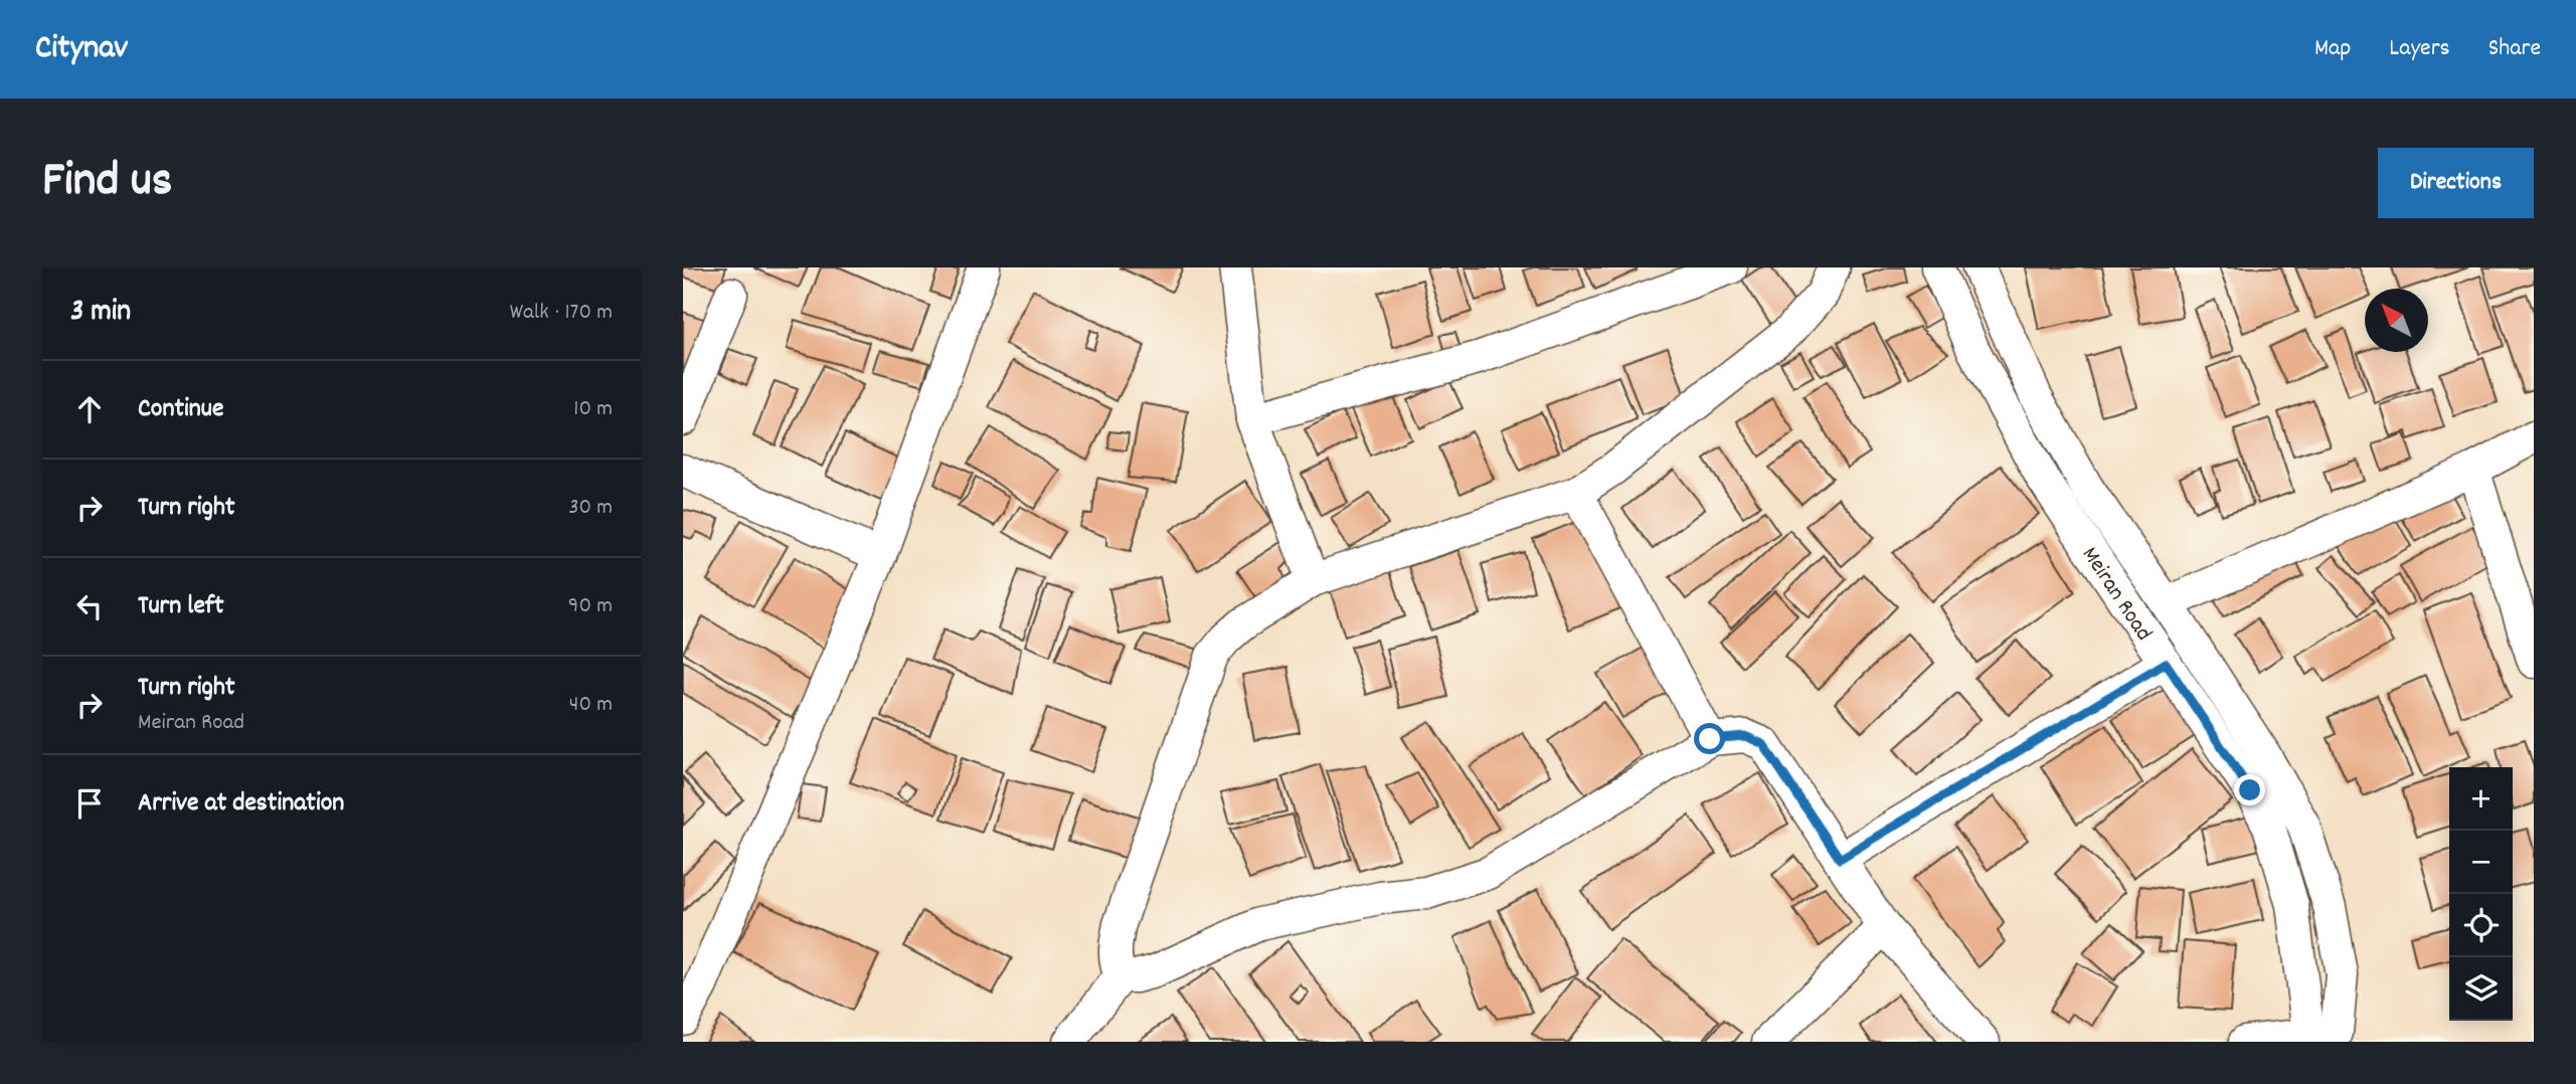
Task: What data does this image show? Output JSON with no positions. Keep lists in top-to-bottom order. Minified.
{"streets":{"street":["Meiran Road"]},"north":"top left","page":{"header":"Citynav","nav":["Map","Layers","Share"],"title":"Find us","buttons":"Directions","heading":["3 min","Walk · 170 m"],"list":[["Continue","10 m"],["Turn right","30 m"],["Turn left","90 m"],["Turn right","Meiran Road","40 m"],"Arrive at destination"],"map_buttons":["+","−"]}}
